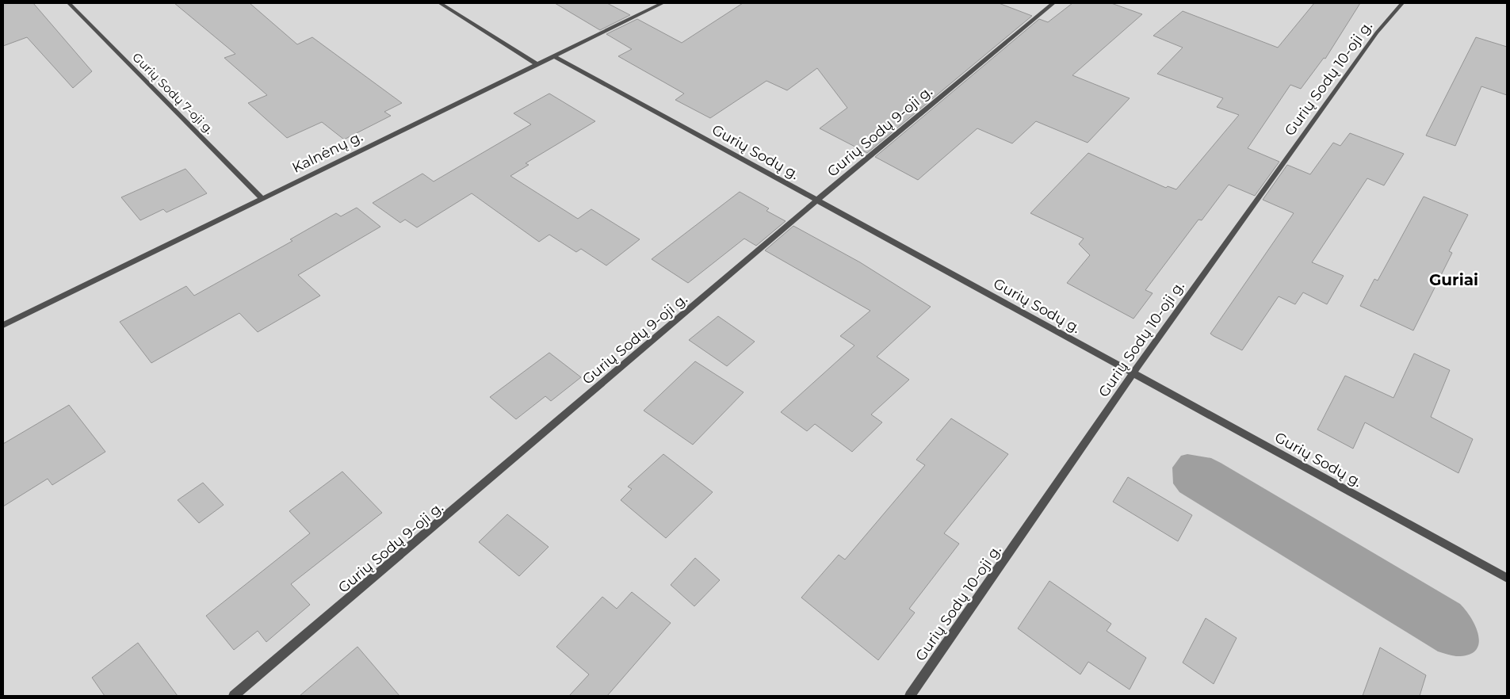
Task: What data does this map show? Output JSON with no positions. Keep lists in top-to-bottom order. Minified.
{"streets":{"street":["Gurių Sodų 10-oji g.","Gurių Sodų 7-oji g.","Gurių Sodų 9-oji g.","Kalnėnų g.","Gurių Sodų g."]},"crossings":[["Gurių Sodų 10-oji g.","Gurių Sodų g."],["Gurių Sodų 7-oji g.","Kalnėnų g."],["Gurių Sodų 9-oji g.","Gurių Sodų g."],["Kalnėnų g.","Gurių Sodų g."]],"districts":["Guriai"]}
